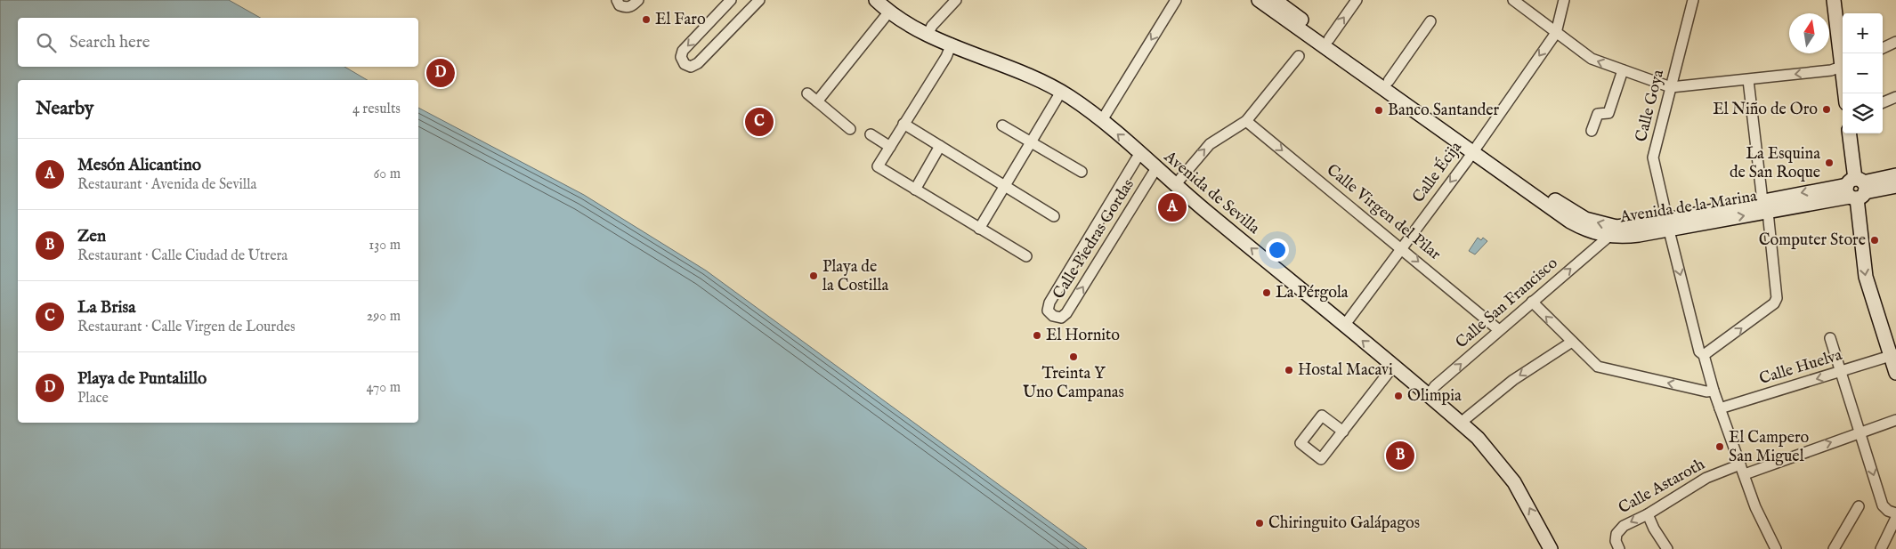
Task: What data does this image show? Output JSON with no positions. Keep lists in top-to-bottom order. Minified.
{"streets":{"street":["Calle Goya","Calle Écija","Avenida de Sevilla","Avenida de la Marina","Calle Virgen del Pilar","Calle Piedras Gordas","Calle San Francisco","Calle Huelva","Calle Astaroth"]},"crossings":[["Calle Goya","Avenida de la Marina"],["Calle Goya","Calle Huelva"],["Calle Goya","Calle Astaroth"],["Calle Écija","Avenida de Sevilla"],["Calle Écija","Avenida de la Marina"],["Calle Écija","Calle Virgen del Pilar"],["Avenida de Sevilla","Calle Piedras Gordas"],["Avenida de Sevilla","Calle San Francisco"],["Avenida de la Marina","Calle San Francisco"],["Calle Virgen del Pilar","Calle San Francisco"]],"one_way":["Calle Écija","Avenida de Sevilla","Calle Virgen del Pilar"],"places":["El Faro","El Niño de Oro","Banco Santander","La Esquina de San Roque","Computer Store","Playa de la Costilla","La Pérgola","El Hornito","Treinta Y Uno Campanas","Hostal Macavi","Olimpia","El Campero San Miguel","Chiringuito Galápagos"],"north":"top","page":{"map_buttons":["+","−"],"search":"Search here","pins":["D","C","A","B"],"heading":["Nearby","4 results"],"list":[{"mark":"A","name":"Mesón Alicantino","note":"Restaurant · Avenida de Sevilla","value":"60 m"},{"mark":"B","name":"Zen","note":"Restaurant · Calle Ciudad de Utrera","value":"130 m"},{"mark":"C","name":"La Brisa","note":"Restaurant · Calle Virgen de Lourdes","value":"290 m"},{"mark":"D","name":"Playa de Puntalillo","note":"Place","value":"470 m"}]}}
